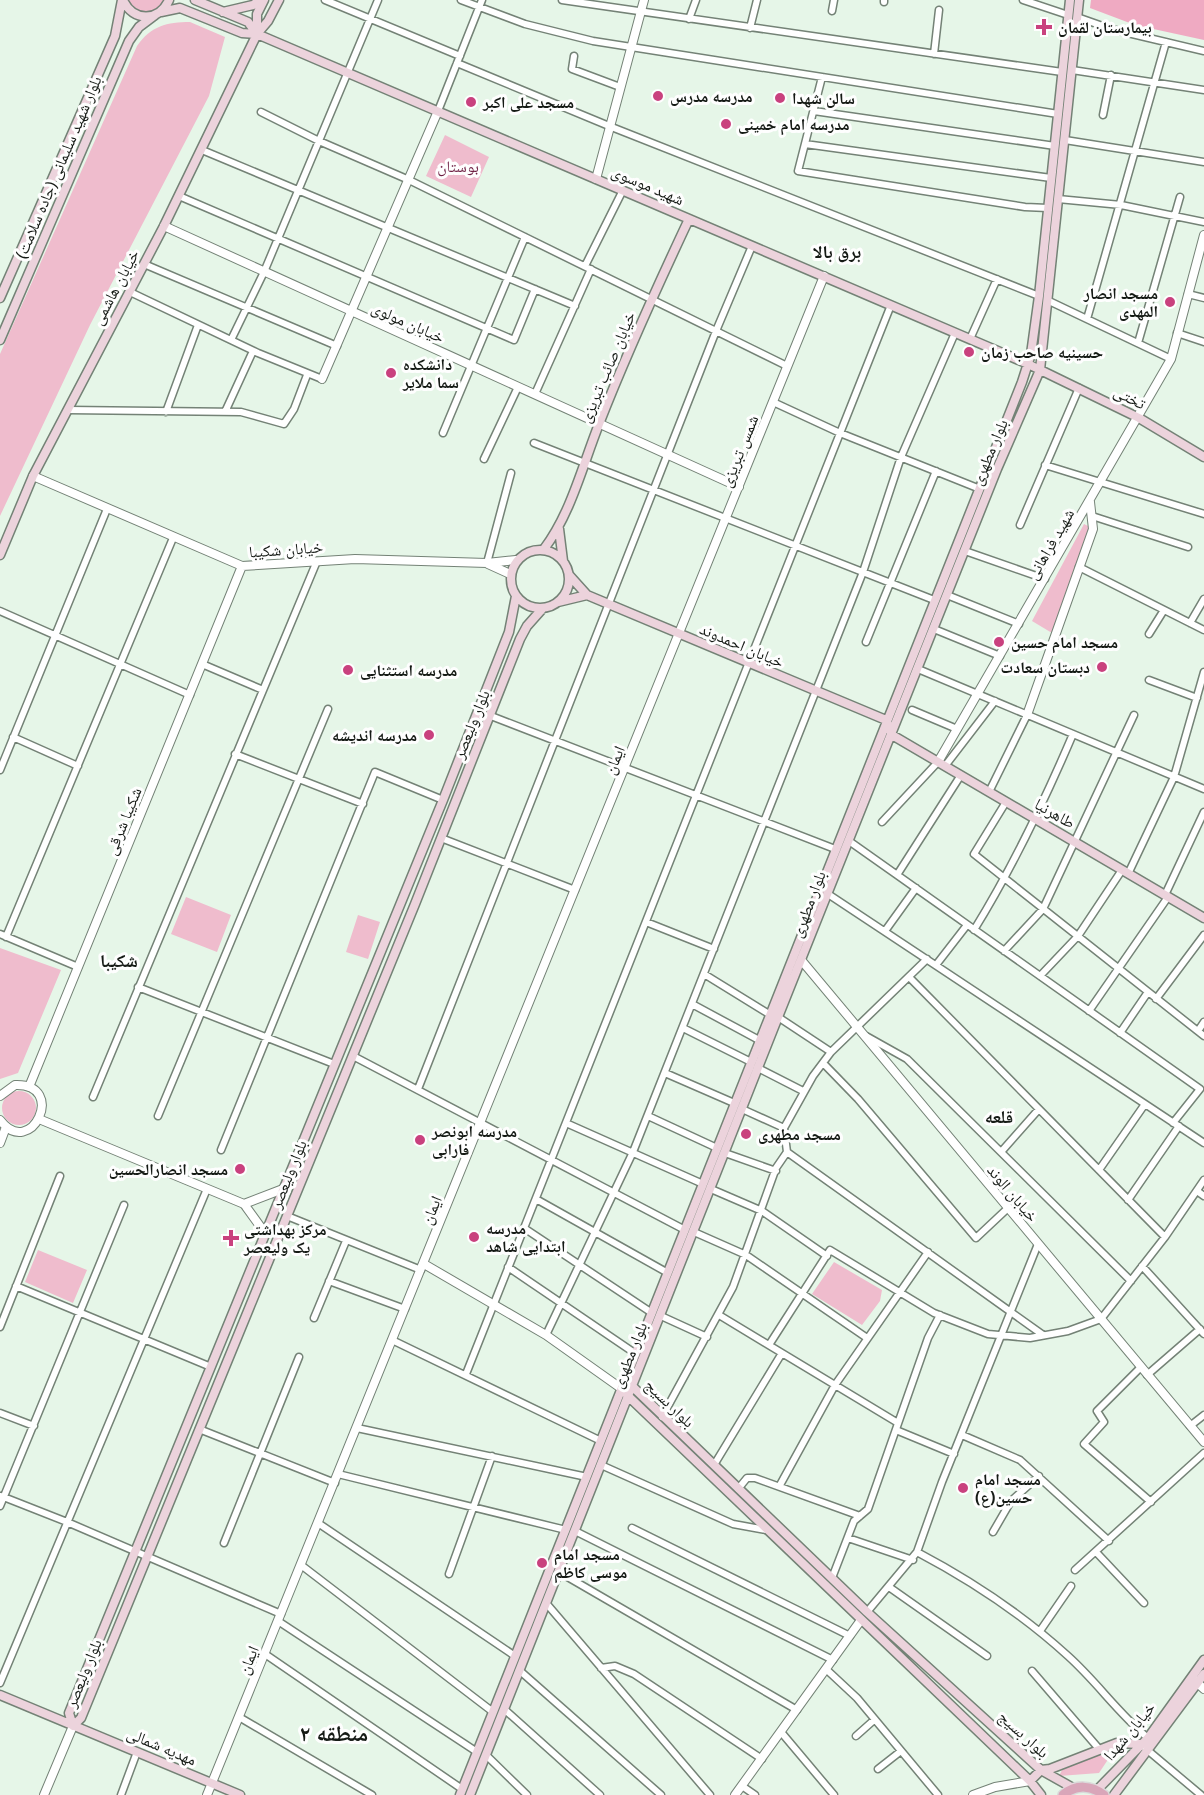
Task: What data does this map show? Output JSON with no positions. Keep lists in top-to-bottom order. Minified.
{"streets":{"main road":["بلوار شهید سلیمانی (جاده سلامت)","شهید موسوی","خیابان هاشمی","خیابان صائب تبریزی","تختی","بلوار مطهری","خیابان احمدوند","بلوار ولیعصر","طاهرنیا","بلوار بسیج","خیابان شهدا","مهدیه شمالی"],"street":["خیابان مولوی","شمس تبریزی","شهید فراهانی","خیابان شکیبا","ایمان","شکیبا شرقی","خیابان الوند"]},"crossings":[["شهید موسوی","خیابان هاشمی"],["شهید موسوی","خیابان صائب تبریزی"],["شهید موسوی","تختی"],["شهید موسوی","شمس تبریزی"],["شهید موسوی","بلوار مطهری"],["خیابان هاشمی","خیابان مولوی"],["خیابان هاشمی","خیابان شکیبا"],["خیابان مولوی","خیابان صائب تبریزی"],["خیابان مولوی","شمس تبریزی"],["تختی","بلوار مطهری"],["شمس تبریزی","خیابان احمدوند"],["شمس تبریزی","ایمان"],["بلوار مطهری","خیابان احمدوند"],["بلوار مطهری","طاهرنیا"],["بلوار مطهری","خیابان الوند"],["بلوار مطهری","بلوار بسیج"],["شهید فراهانی","طاهرنیا"],["خیابان شکیبا","بلوار ولیعصر"],["خیابان شکیبا","شکیبا شرقی"],["خیابان احمدوند","ایمان"],["بلوار ولیعصر","مهدیه شمالی"],["ایمان","مهدیه شمالی"]],"districts":["برق بالا","شکیبا","قلعه","منطقه ۲"],"parks":["بوستان"],"places":{"health":["بیمارستان لقمان","مرکز بهداشتی یک ولیعصر"],"other":["مدرسه مدرس","سالن شهدا","مسجد علی اکبر","مدرسه امام خمینی","مسجد انصار المهدی","حسینیه صاحب زمان","دانشکده سما ملایر","مسجد امام حسین","دبستان سعادت","مدرسه استثنایی","مدرسه اندیشه","مسجد مطهری","مدرسه ابونصر فارابی","مسجد انصارالحسین","مدرسه ابتدایی شاهد","مسجد امام حسین(ع)","مسجد امام موسی کاظم"]}}
